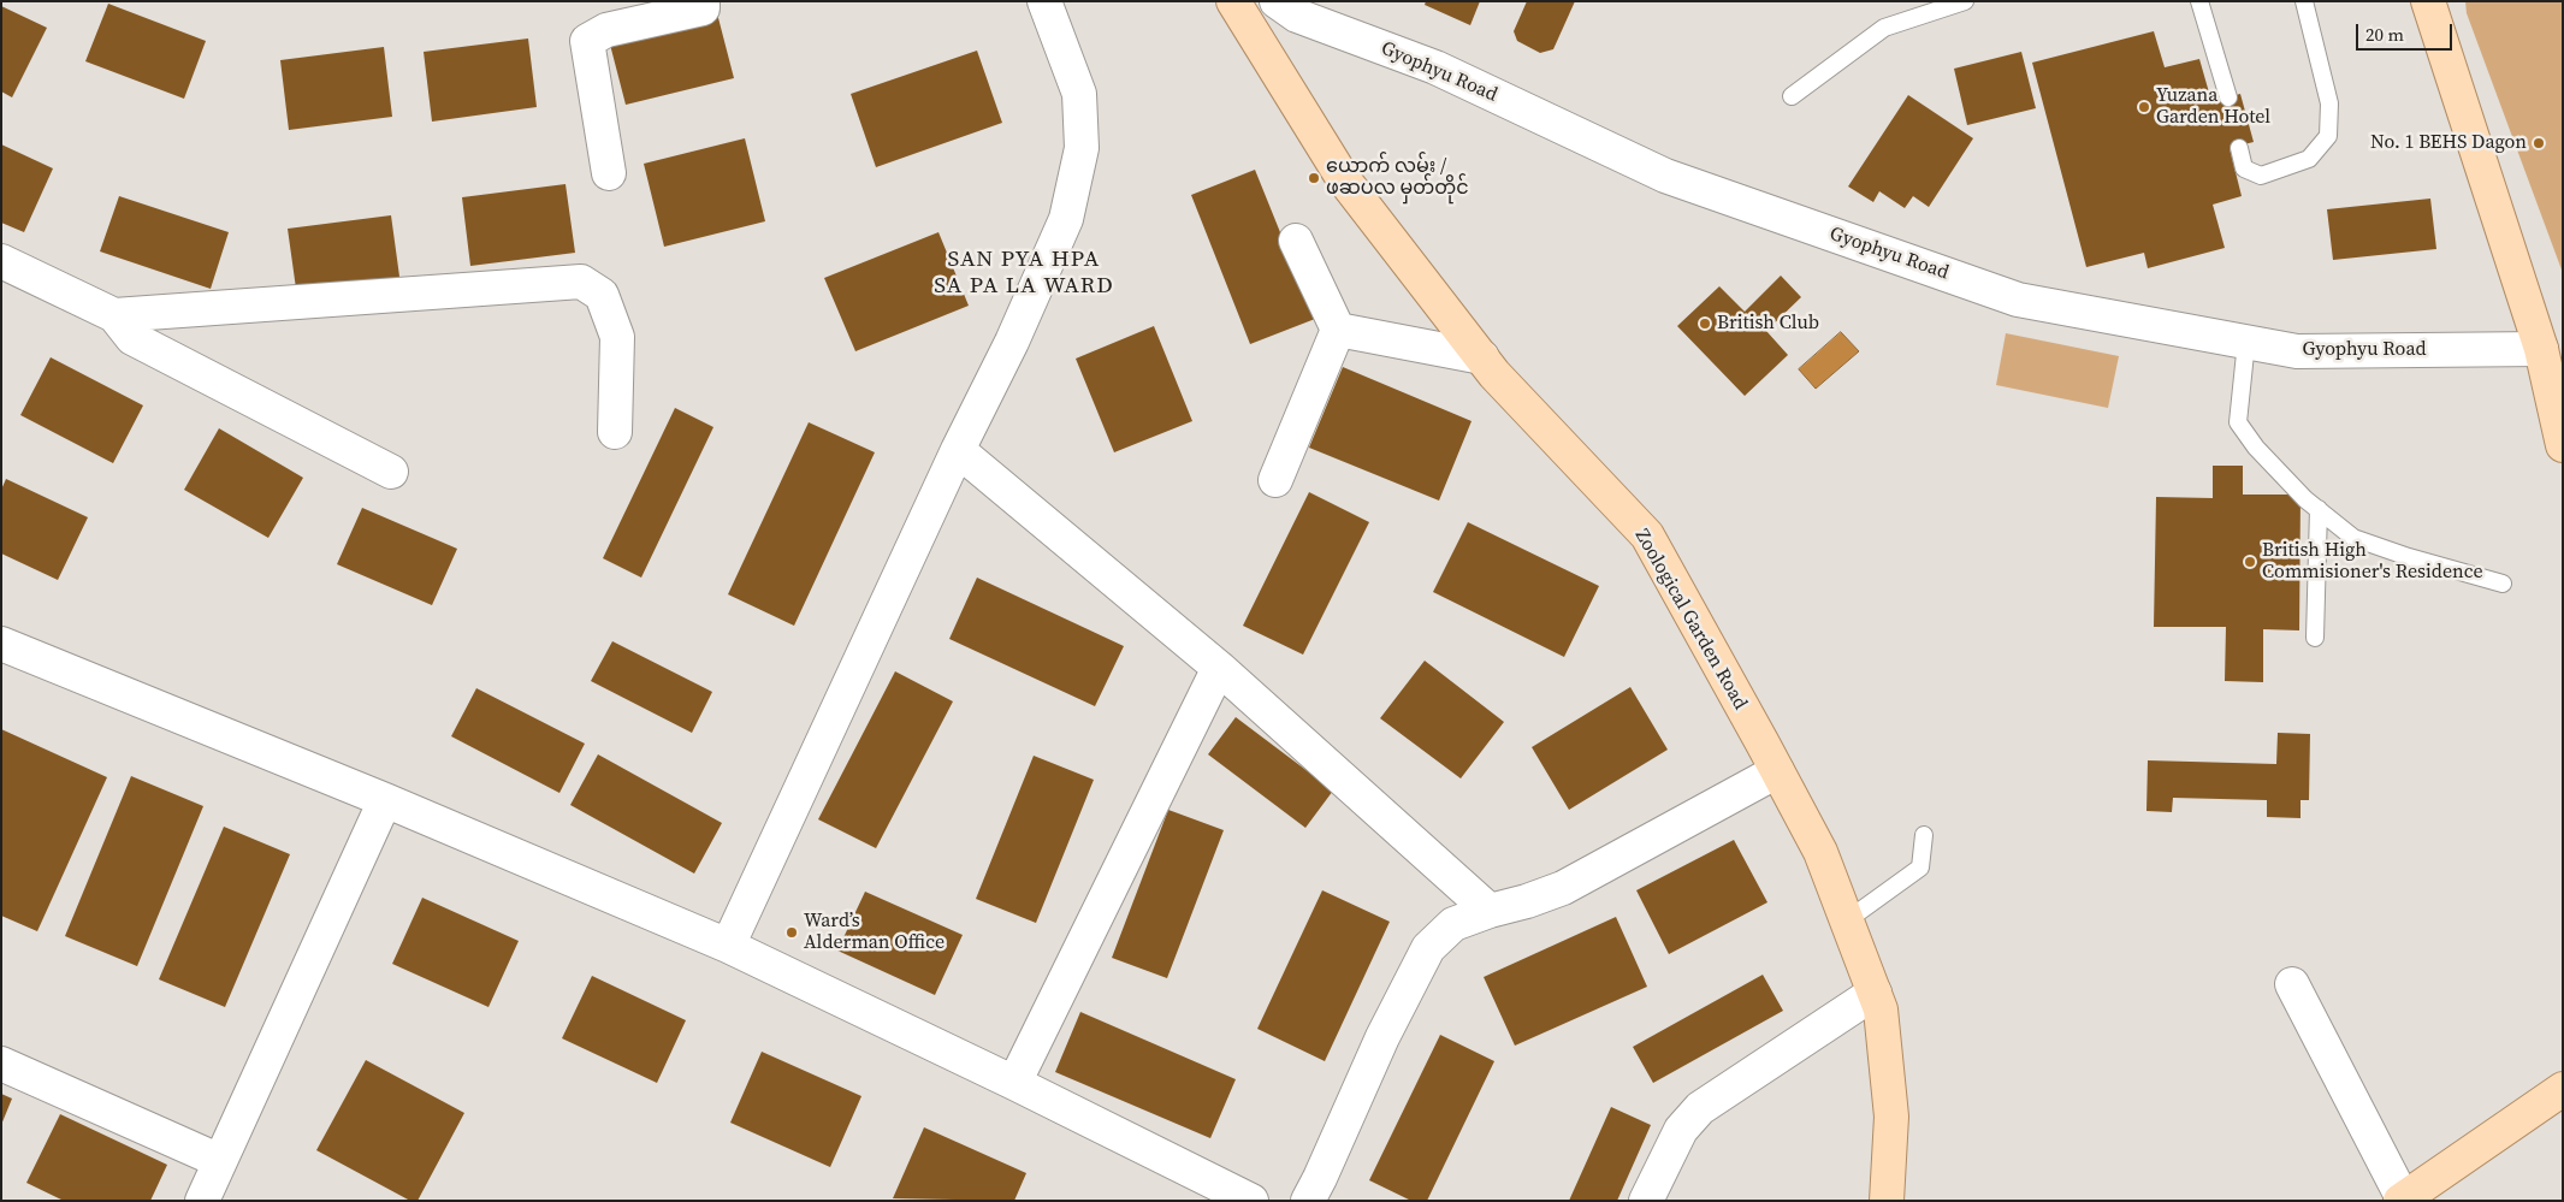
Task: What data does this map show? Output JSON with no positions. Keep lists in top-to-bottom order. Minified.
{"streets":{"main road":["Zoological Garden Road"],"street":["Gyophyu Road"]},"districts":["SAN PYA HPA SA PA LA WARD"],"places":["Yuzana Garden Hotel","No. 1 BEHS Dagon","ယောက် လမ်း / ဖဆပလ မှတ်တိုင်","British Club","British High Commisioner's Residence","Ward’s Alderman Office"],"scale_bar":"20 m"}
